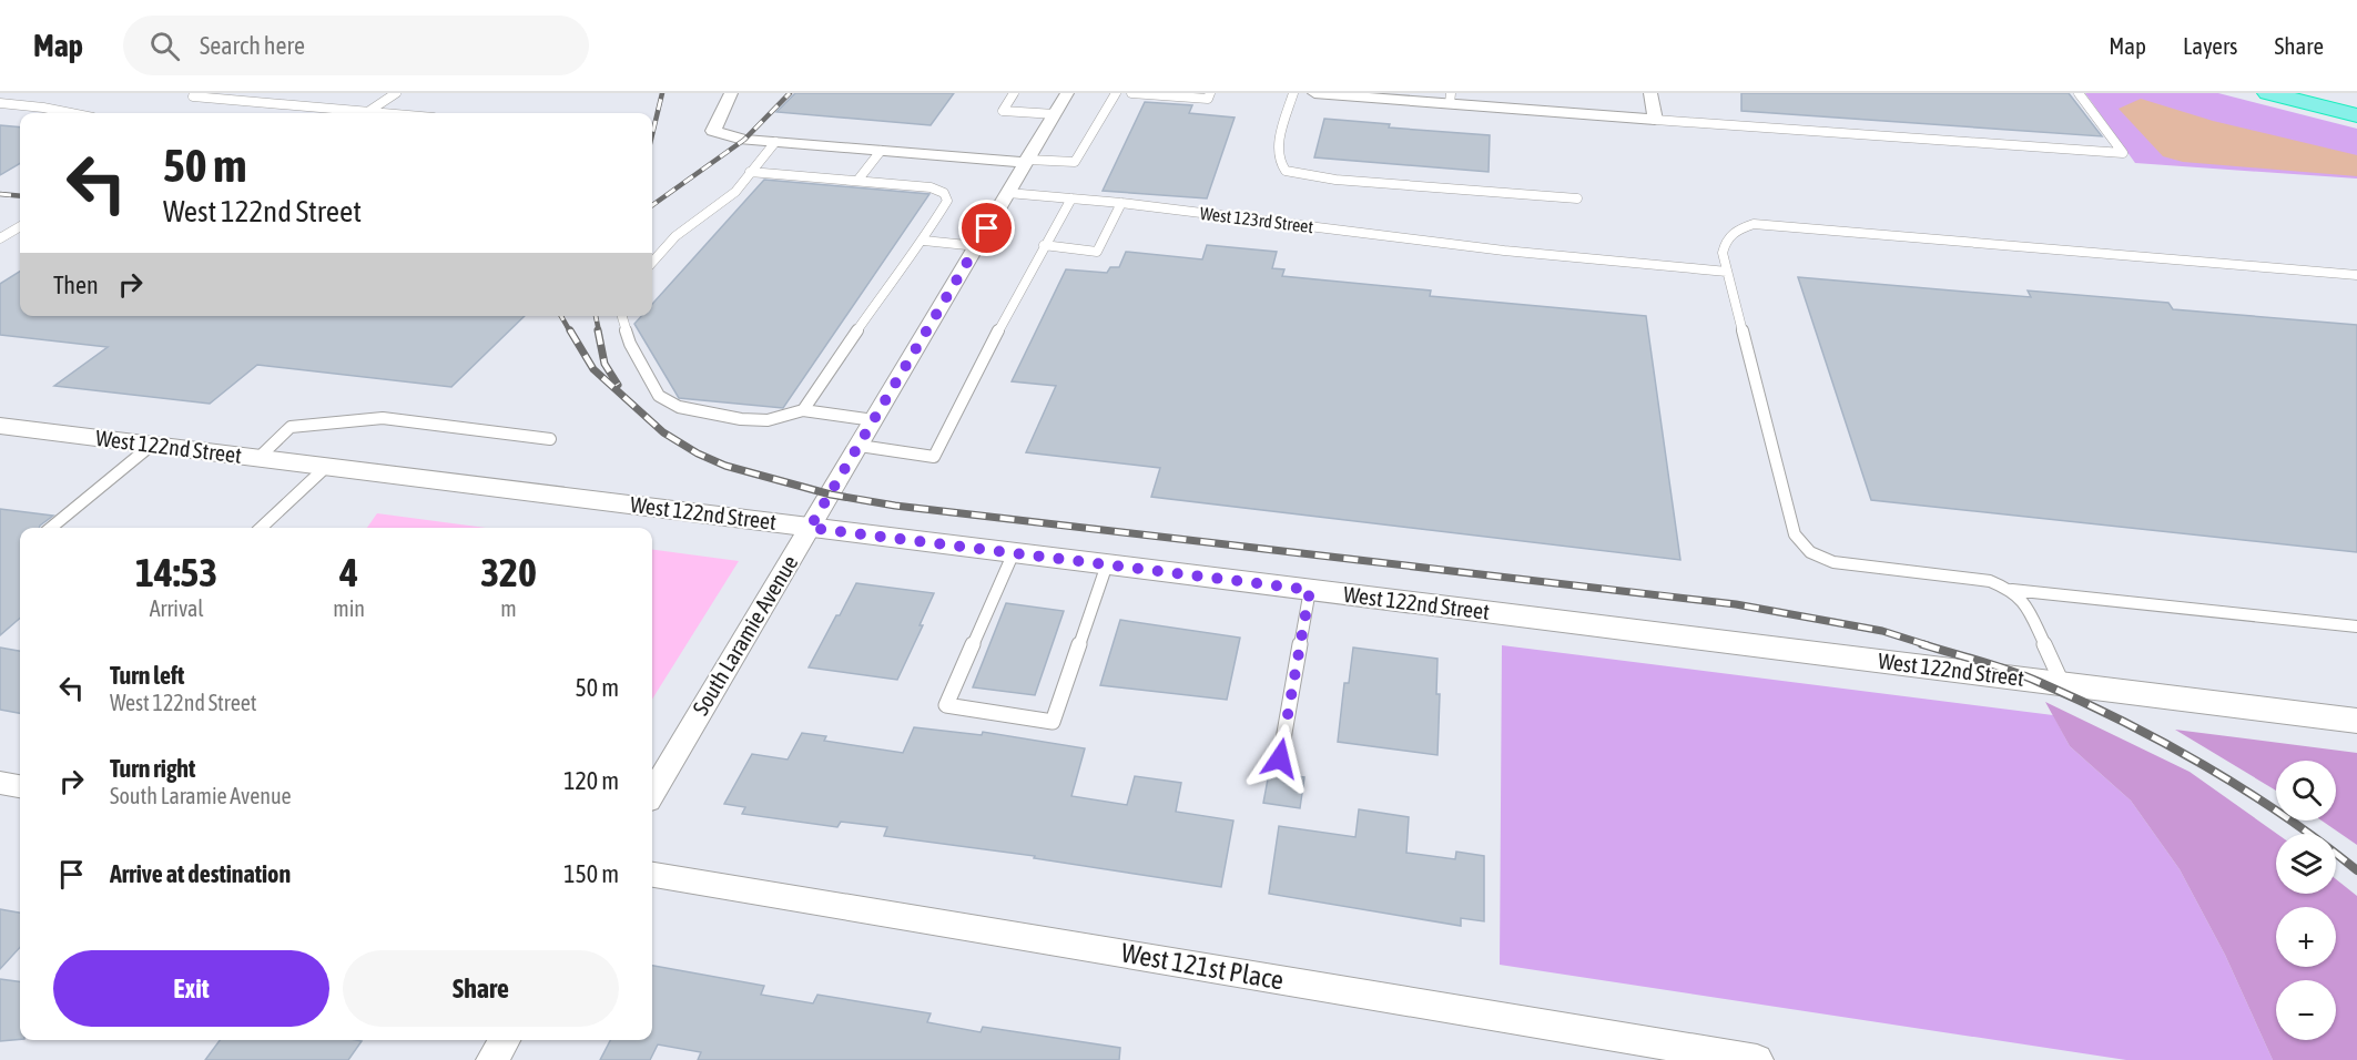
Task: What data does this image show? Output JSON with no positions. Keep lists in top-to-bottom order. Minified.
{"streets":{"street":["West 122nd Street","South Laramie Avenue","West 121st Place"],"lane":["West 123rd Street"]},"crossings":[["West 123rd Street","South Laramie Avenue"],["West 122nd Street","South Laramie Avenue"]],"page":{"header":"Map","search":"Search here","nav":["Map","Layers","Share"],"turn":["50 m","West 122nd Street"],"then":"Then","eta":["14:53","Arrival","4","min","320","m"],"list":[{"name":"Turn left","note":"West 122nd Street","value":"50 m"},{"name":"Turn right","note":"South Laramie Avenue","value":"120 m"},{"name":"Arrive at destination","value":"150 m"}],"map_buttons":["+","−"],"buttons":["Exit","Share"]}}
